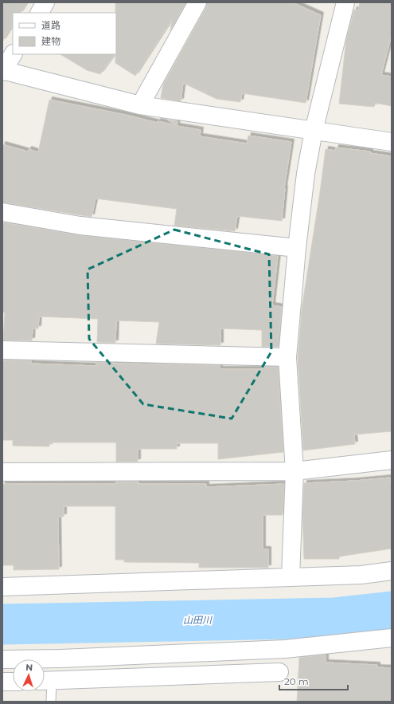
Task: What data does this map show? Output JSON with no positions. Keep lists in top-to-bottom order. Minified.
{"water":["山田川"],"legend":["道路","建物"],"scale_bar":"20 m","north":"top"}
